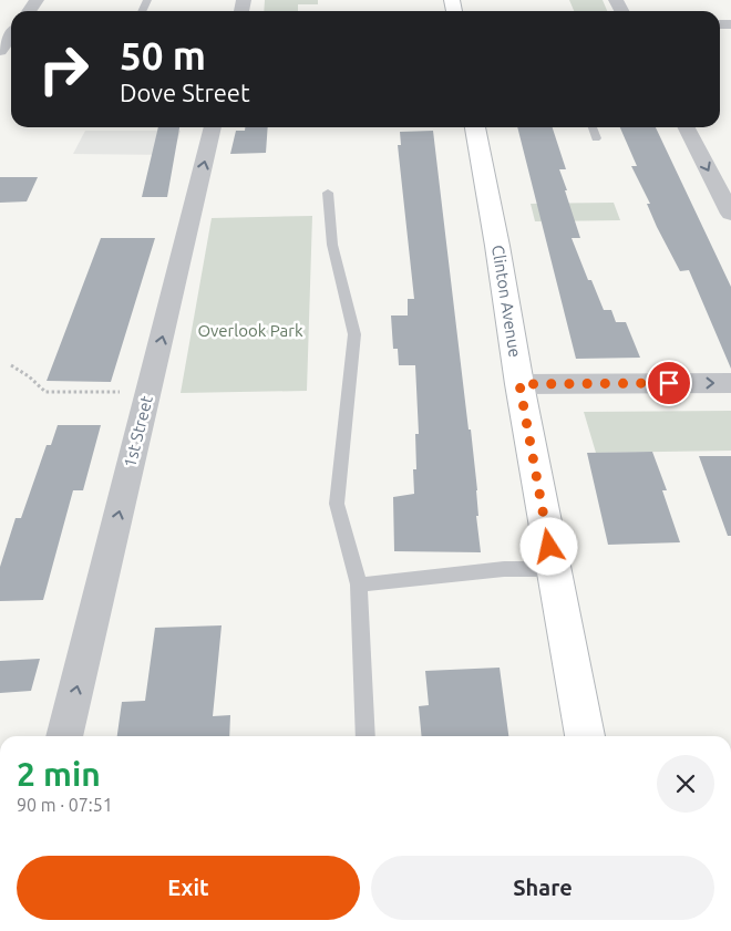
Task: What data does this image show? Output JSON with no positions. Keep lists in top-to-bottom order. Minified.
{"streets":{"main road":["Clinton Avenue"],"street":["1st Street"]},"one_way":["1st Street"],"parks":["Overlook Park"],"page":{"turn":["50 m","Dove Street"],"heading":["2 min","90 m · 07:51"],"buttons":["Exit","Share"]}}
